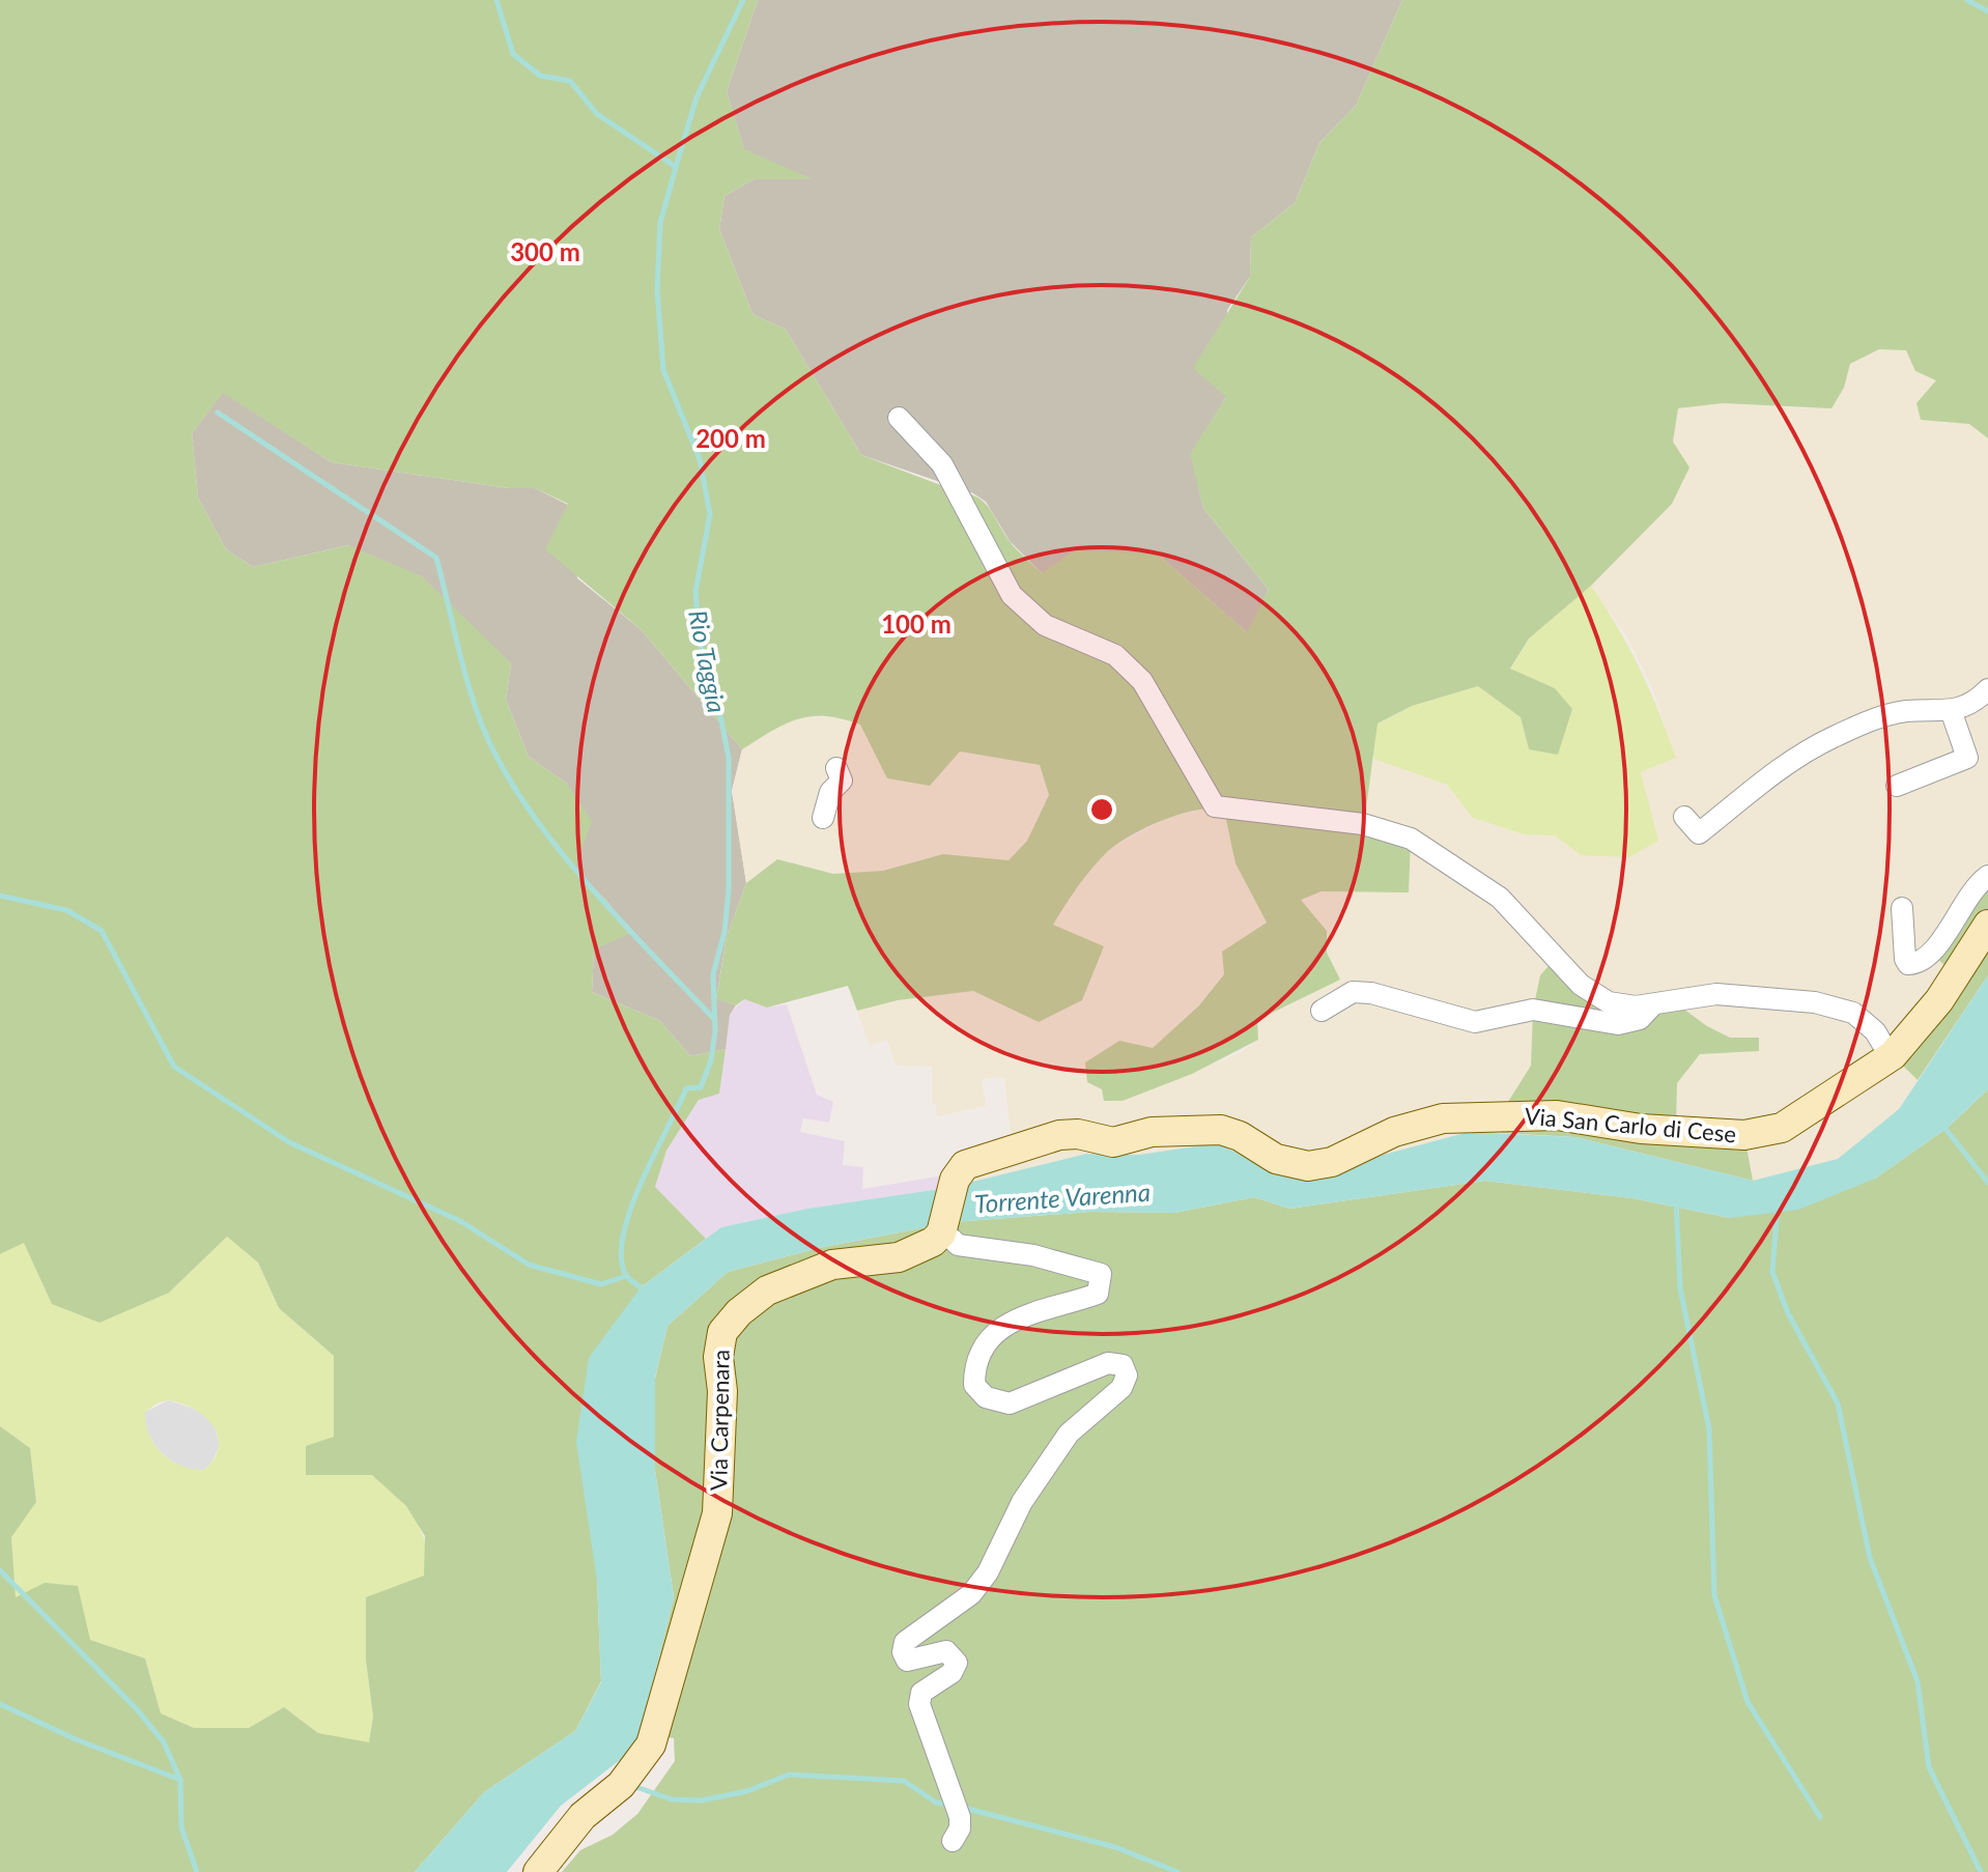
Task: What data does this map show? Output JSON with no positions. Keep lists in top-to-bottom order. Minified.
{"streets":{"street":["Via San Carlo di Cese","Via Carpenara"]},"crossings":[["Via San Carlo di Cese","Via Carpenara"]],"water":["Rio Taggia","Torrente Varenna"],"rings":["300 m","200 m","100 m"]}
